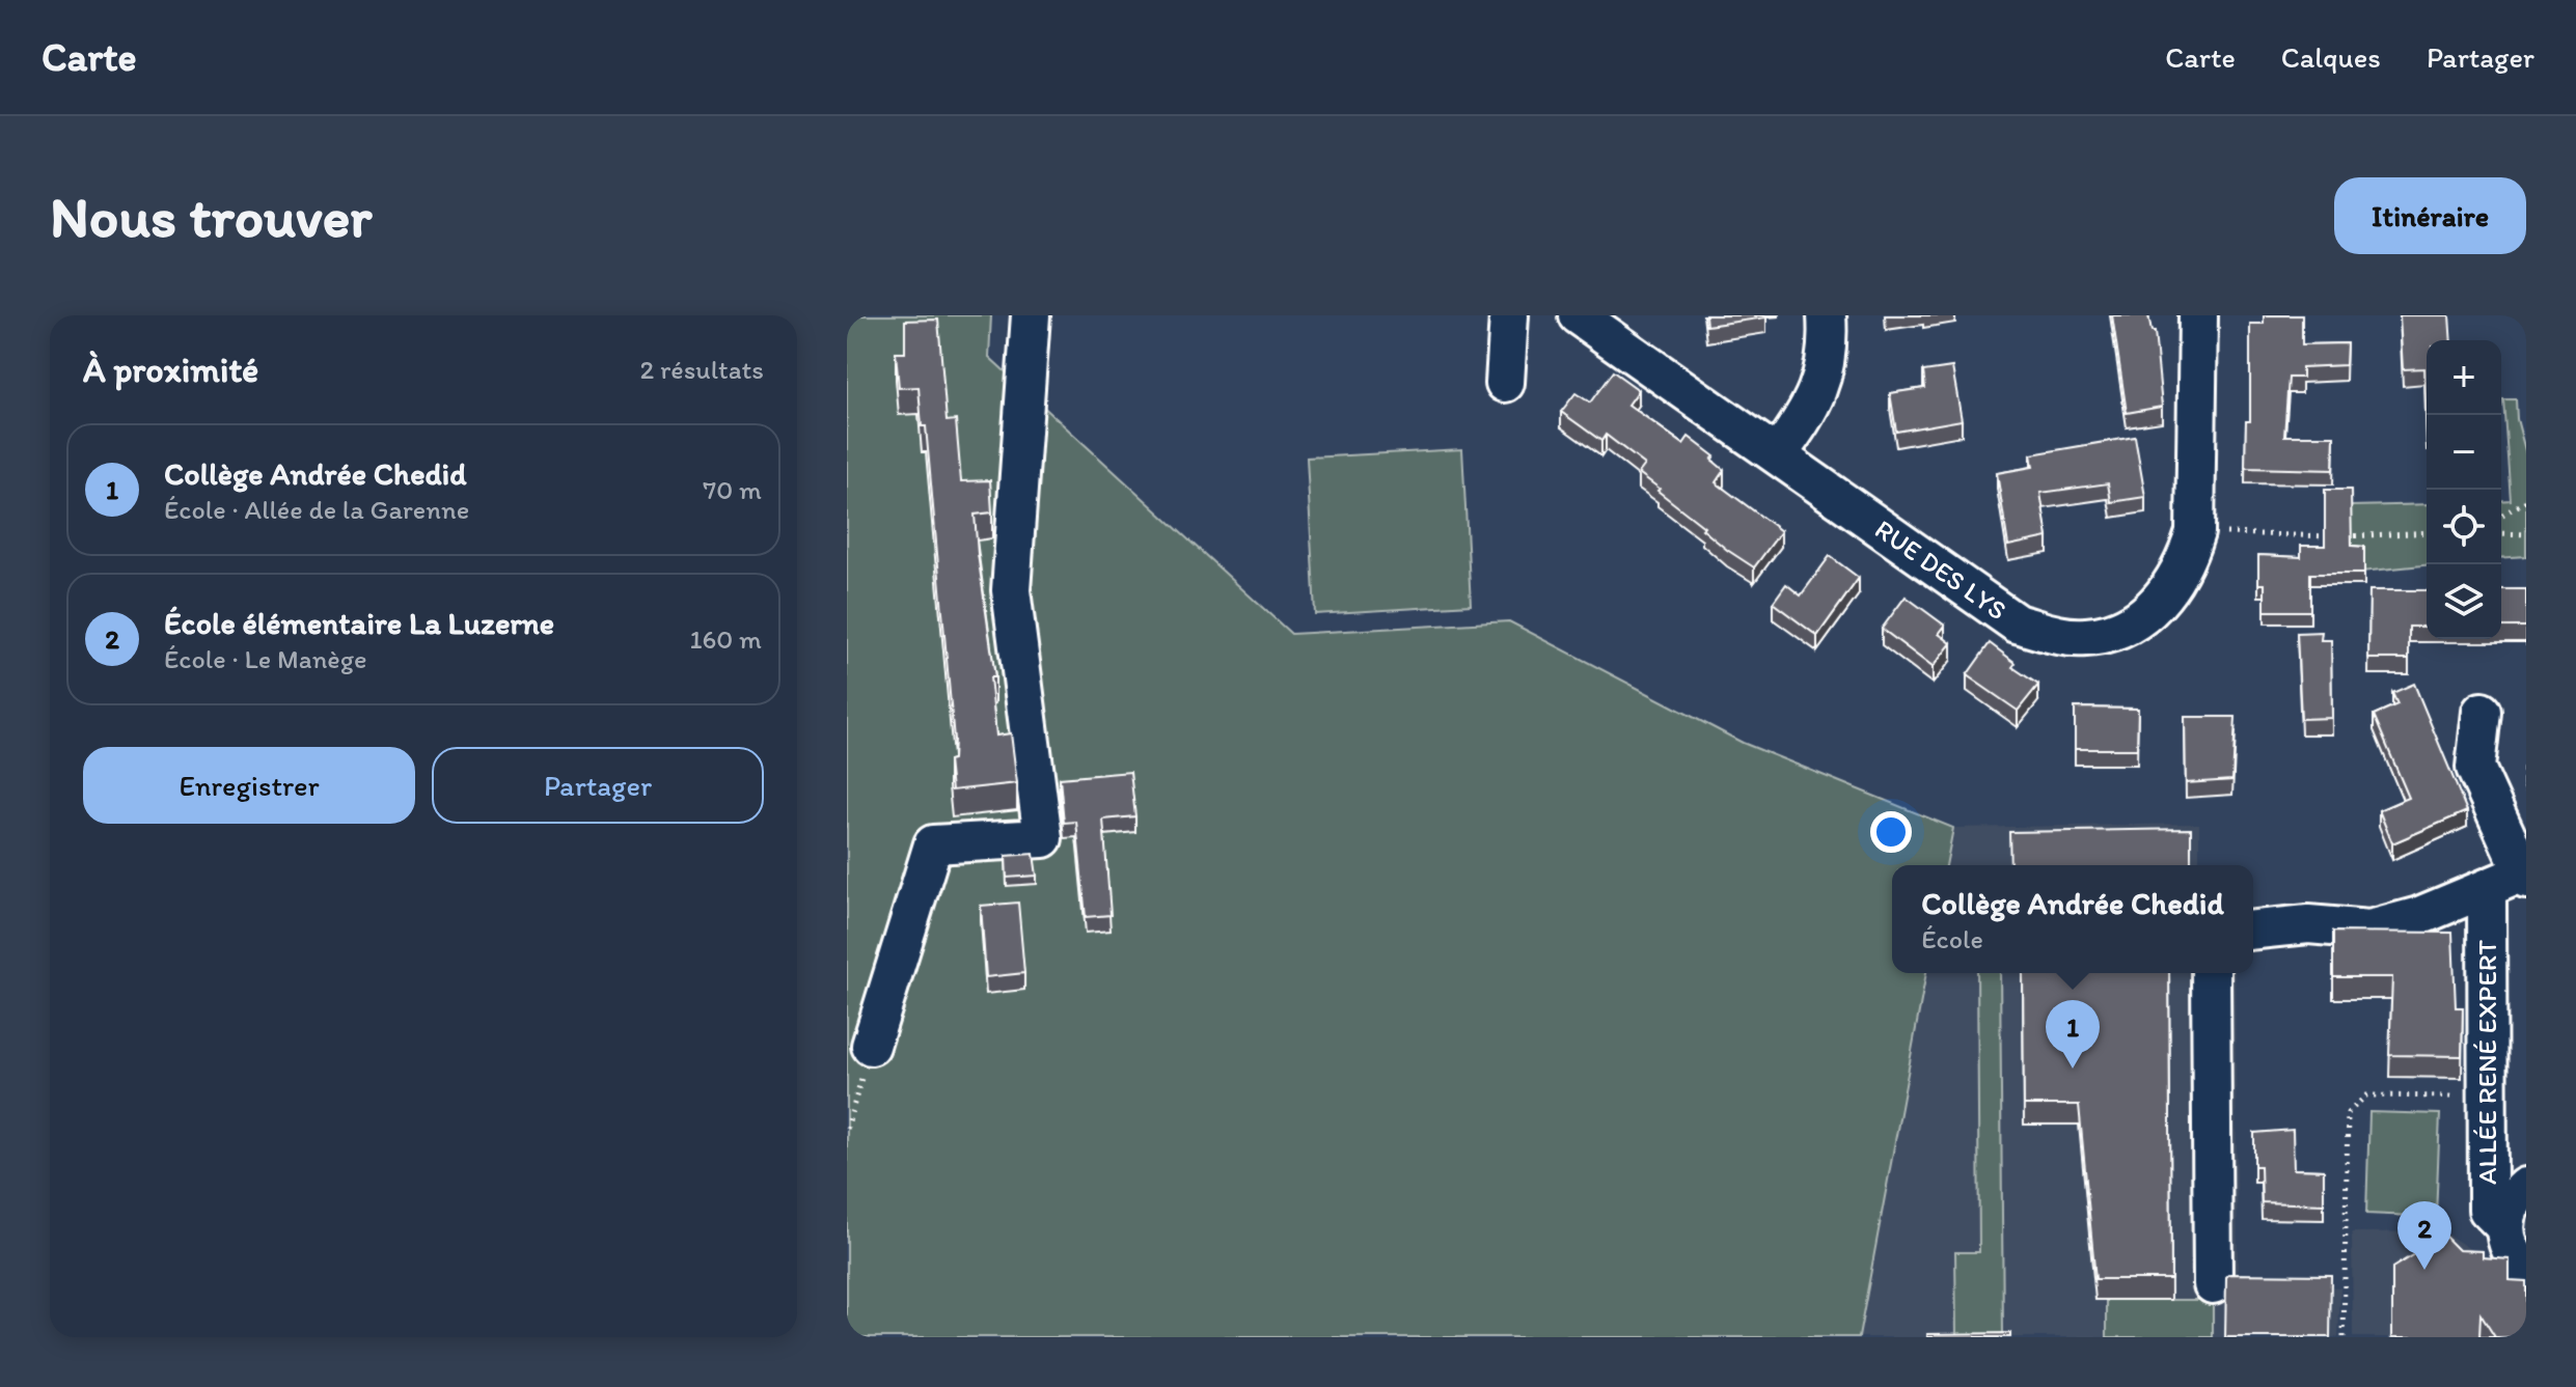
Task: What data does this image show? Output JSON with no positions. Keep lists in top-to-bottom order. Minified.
{"streets":{"street":["RUE DES LYS","ALLÉE RENÉ EXPERT"]},"page":{"header":"Carte","nav":["Carte","Calques","Partager"],"buttons":["Itinéraire",["Enregistrer","Partager"]],"title":"Nous trouver","heading":["À proximité","2 résultats"],"map_buttons":["+","−"],"list":[{"mark":"1","name":"Collège Andrée Chedid","note":"École · Allée de la Garenne","value":"70 m"},{"mark":"2","name":"École élémentaire La Luzerne","note":"École · Le Manège","value":"160 m"}],"popup":["Collège Andrée Chedid","École"],"pins":["1","2"]}}
